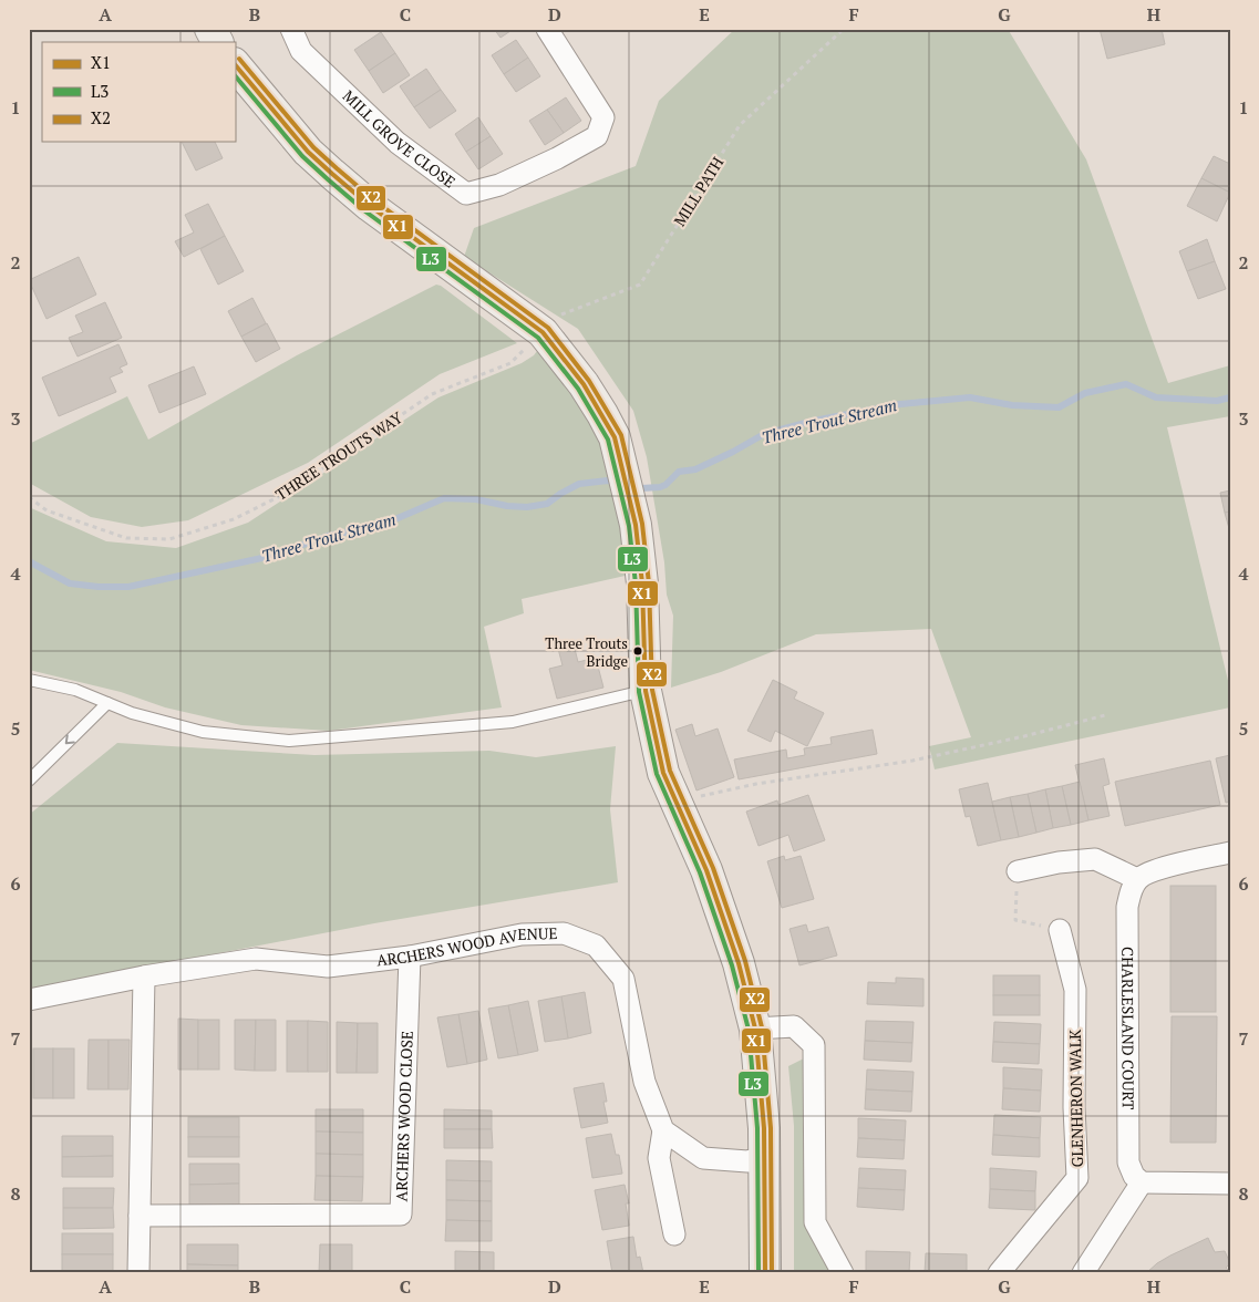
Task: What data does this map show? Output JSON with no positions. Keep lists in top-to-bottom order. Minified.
{"streets":{"street":["MILL GROVE CLOSE","ARCHERS WOOD AVENUE","CHARLESLAND COURT","GLENHERON WALK","ARCHERS WOOD CLOSE"],"path":["MILL PATH","THREE TROUTS WAY"]},"crossings":[["MILL PATH","THREE TROUTS WAY"],["ARCHERS WOOD AVENUE","ARCHERS WOOD CLOSE"]],"water":["Three Trout Stream"],"places":["Three Trouts Bridge"],"lines":["transit line X2","transit line X1","transit line L3"],"legend":["X1","L3","X2"],"grid":{"columns":["A","B","C","D","E","F","G","H"],"rows":["1","2","3","4","5","6","7","8"]}}
